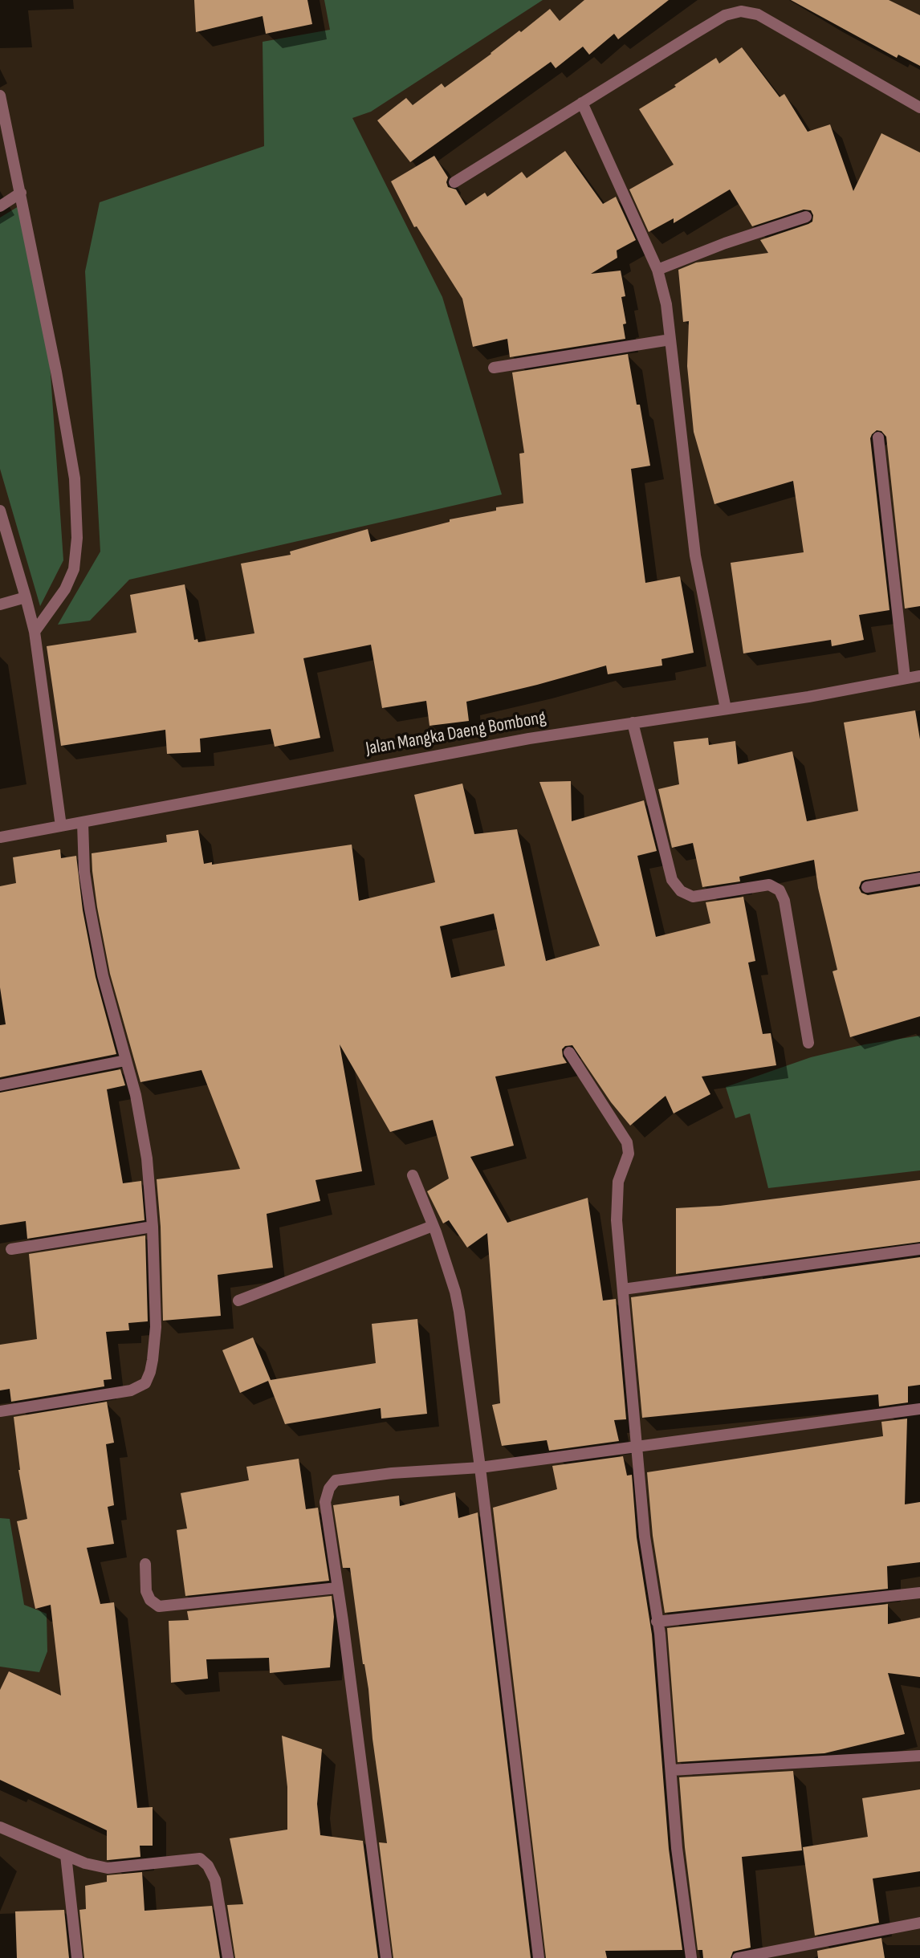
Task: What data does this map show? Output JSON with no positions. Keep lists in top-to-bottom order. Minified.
{"streets":{"street":["Jalan Mangka Daeng Bombong"]}}
